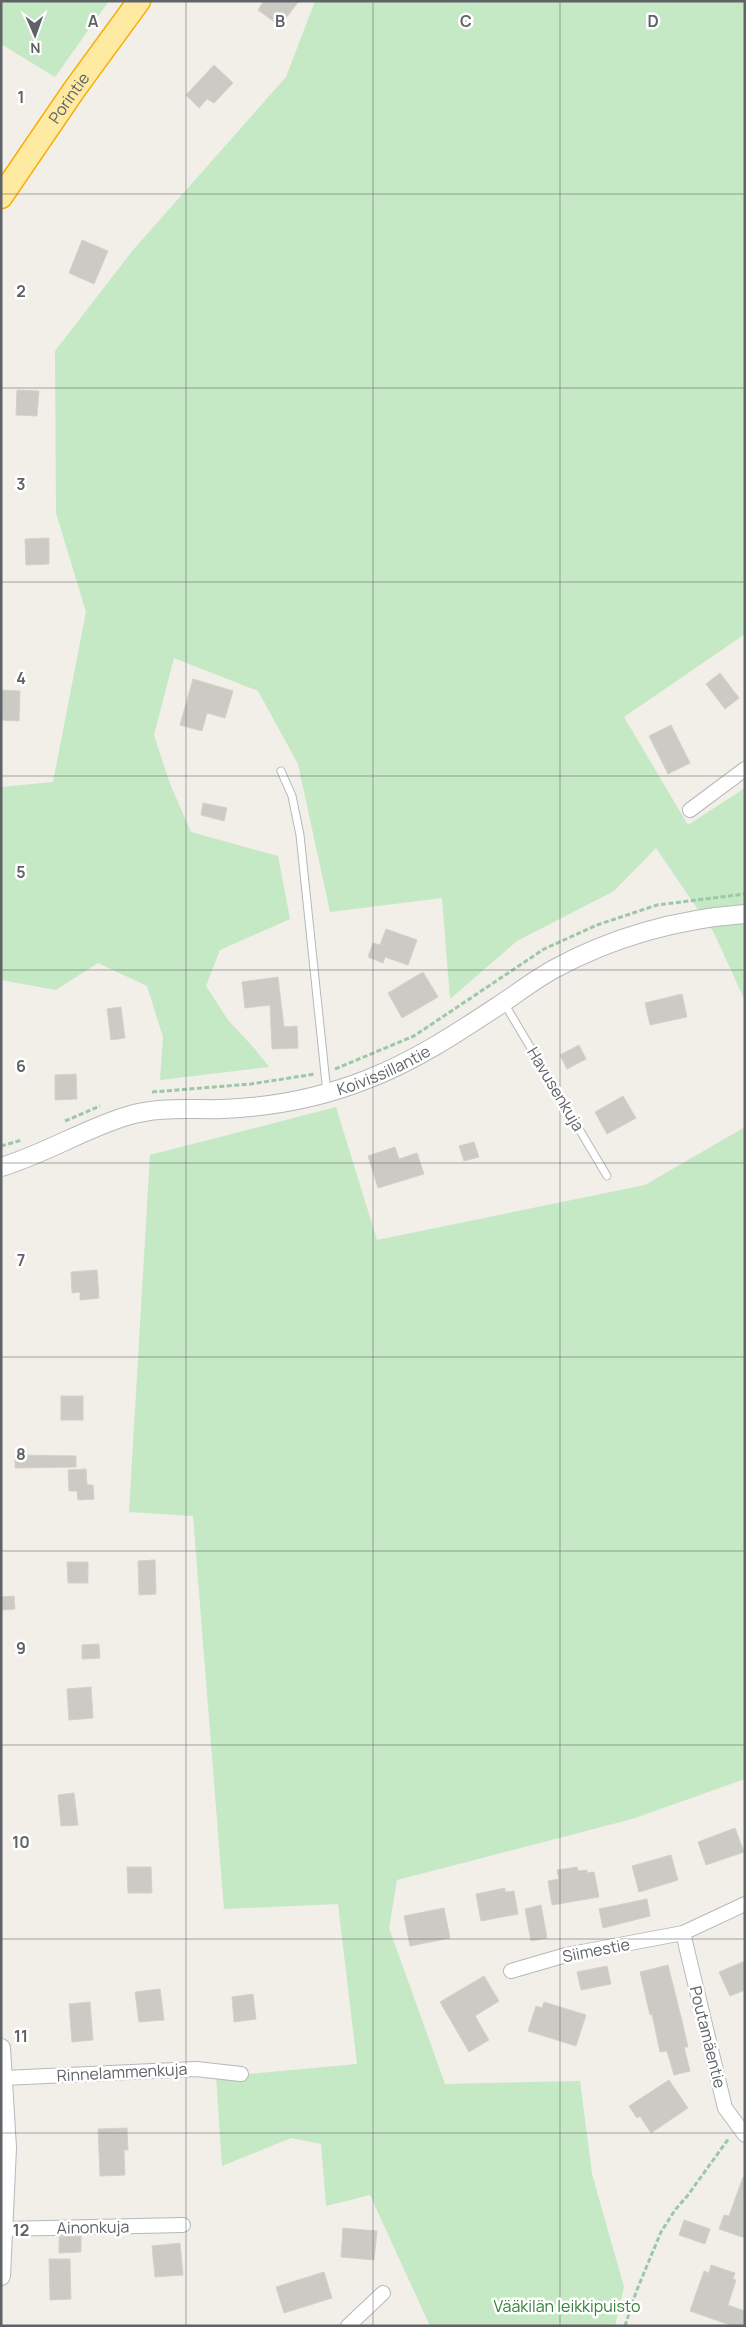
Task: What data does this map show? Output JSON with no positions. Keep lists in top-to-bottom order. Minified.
{"streets":{"highway":["Porintie"],"street":["Koivissillantie","Siimestie","Poutamäentie","Rinnelammenkuja","Ainonkuja"],"lane":["Havusenkuja"]},"crossings":[["Koivissillantie","Havusenkuja"],["Siimestie","Poutamäentie"]],"parks":["Vääkilän leikkipuisto"],"north":"bottom","grid":{"columns":["A","B","C","D"],"rows":["1","2","3","4","5","6","7","8","9","10","11","12"]}}
